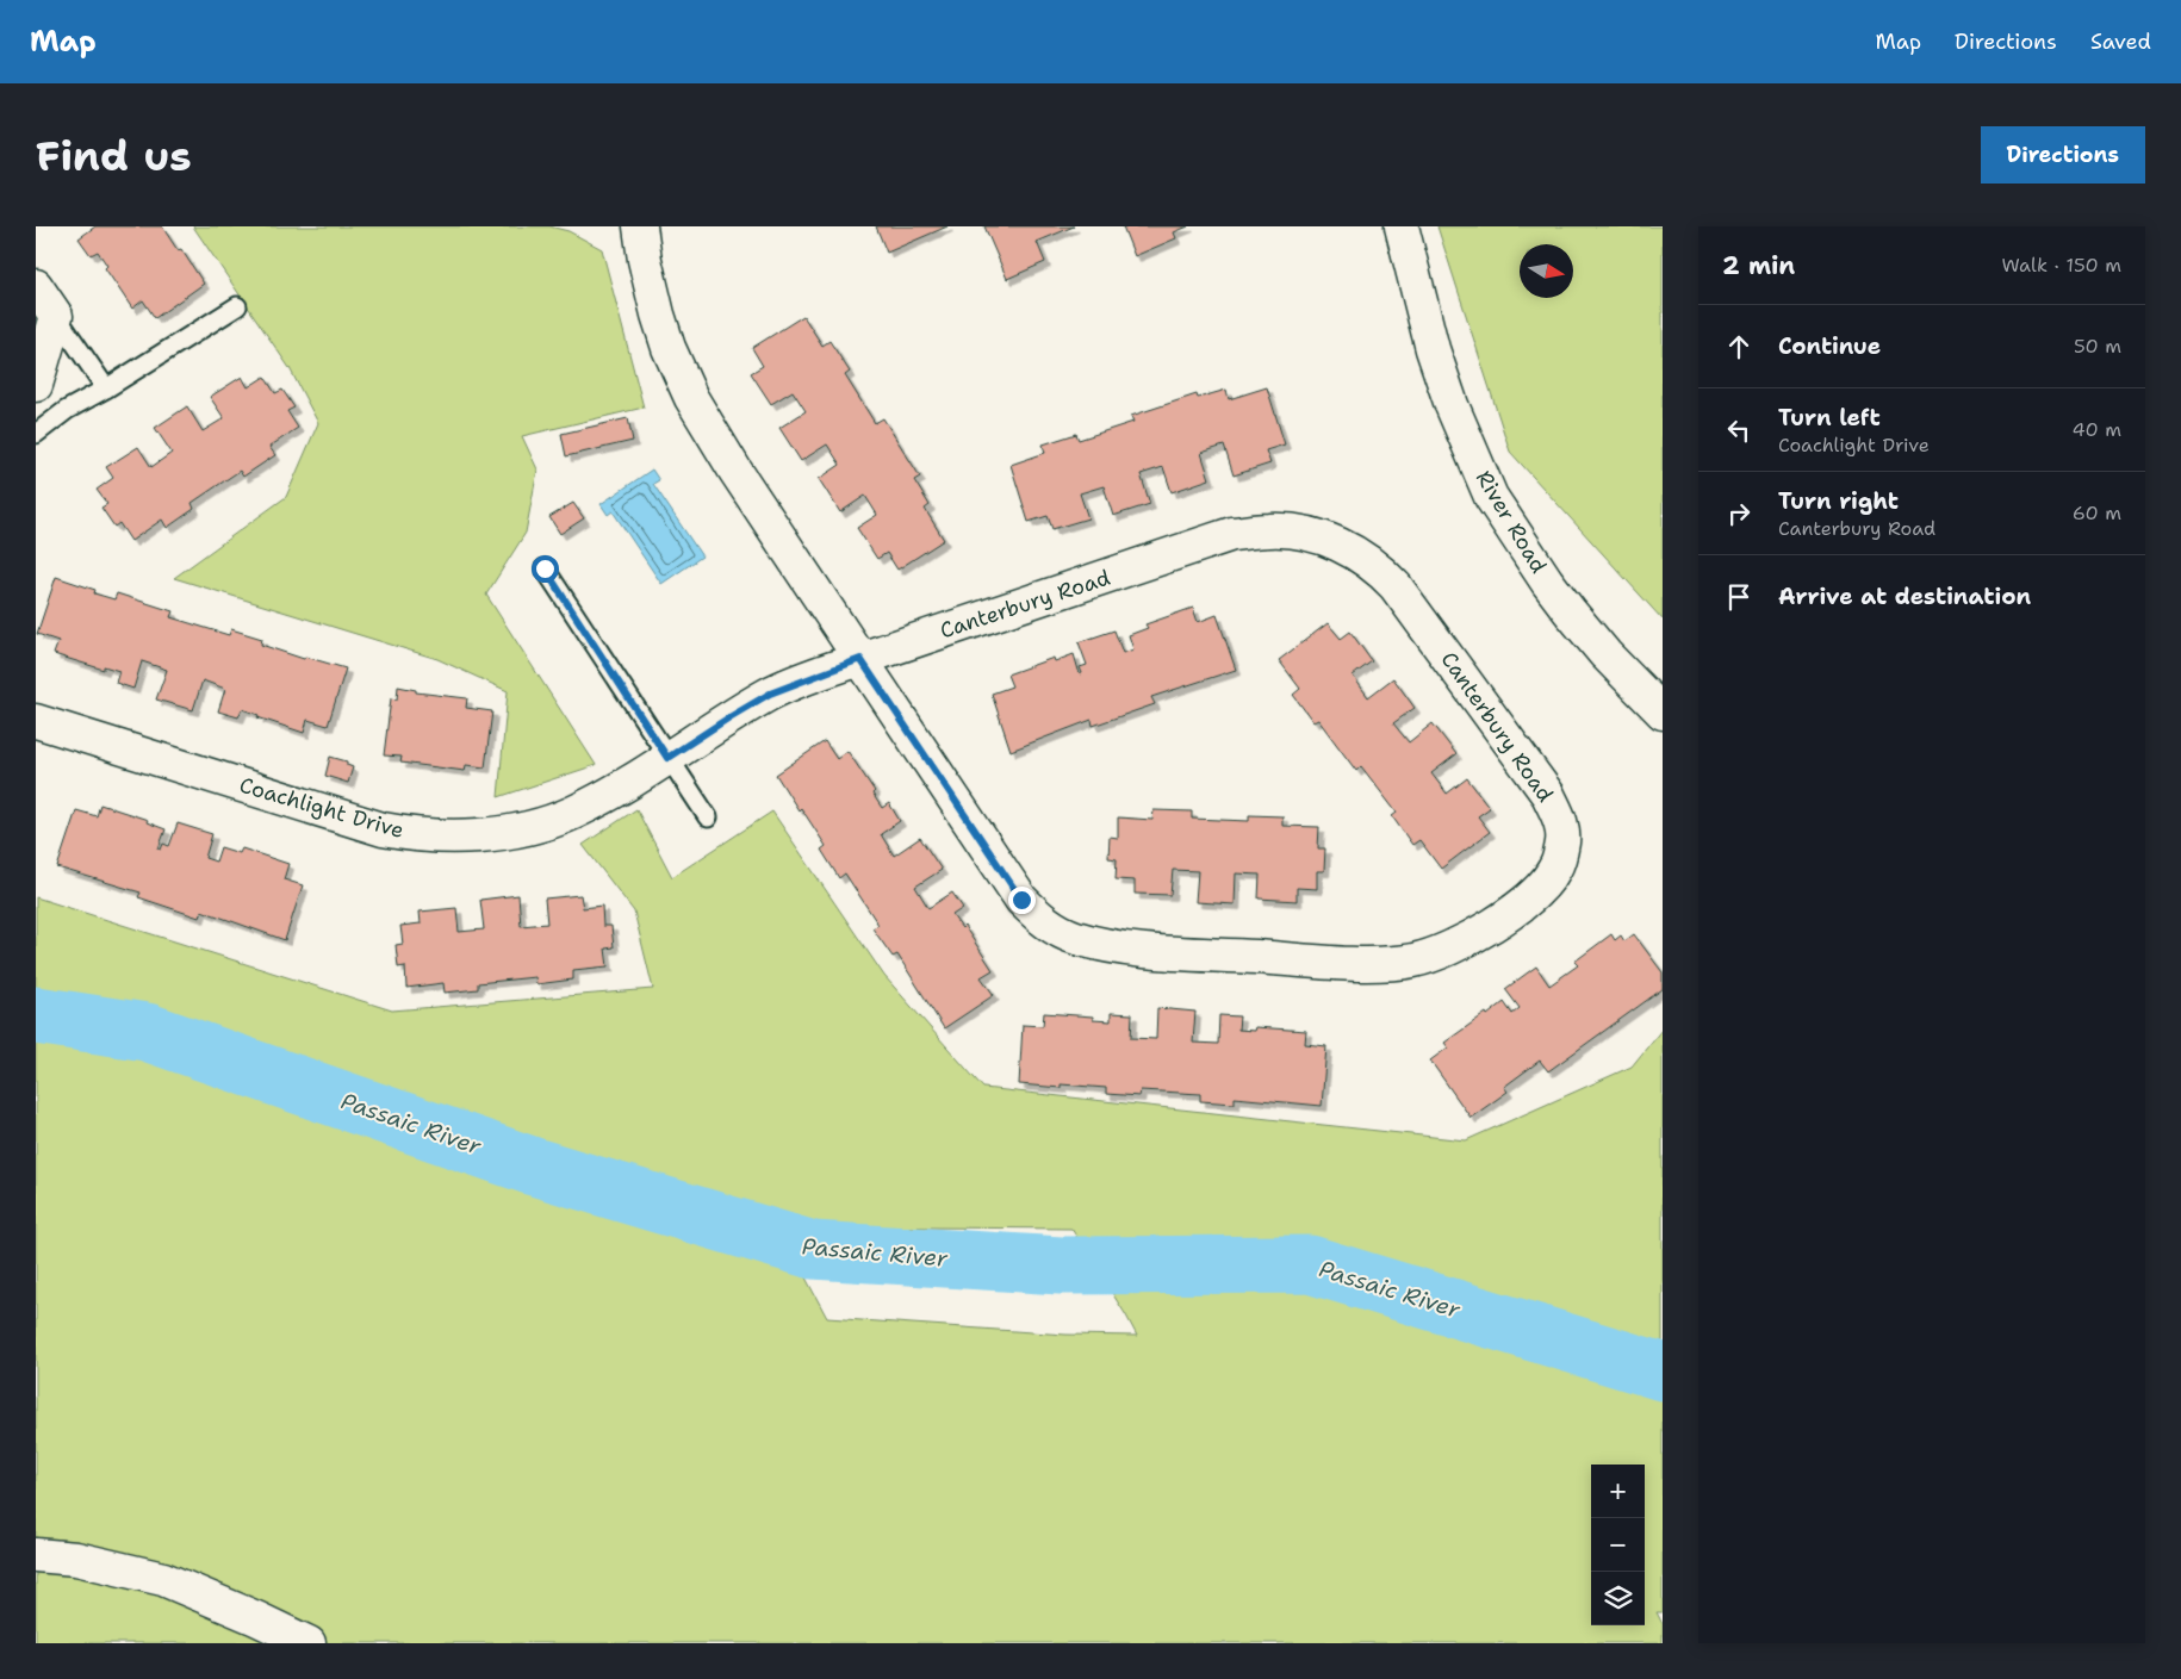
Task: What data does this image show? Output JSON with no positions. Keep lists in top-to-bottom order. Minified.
{"streets":{"street":["River Road","Canterbury Road","Coachlight Drive"]},"crossings":[["Canterbury Road","Coachlight Drive"]],"water":["Passaic River"],"north":"right","page":{"header":"Map","nav":["Map","Directions","Saved"],"buttons":"Directions","title":"Find us","heading":["2 min","Walk · 150 m"],"list":[["Continue","50 m"],["Turn left","Coachlight Drive","40 m"],["Turn right","Canterbury Road","60 m"],"Arrive at destination"],"map_buttons":["+","−"]}}
